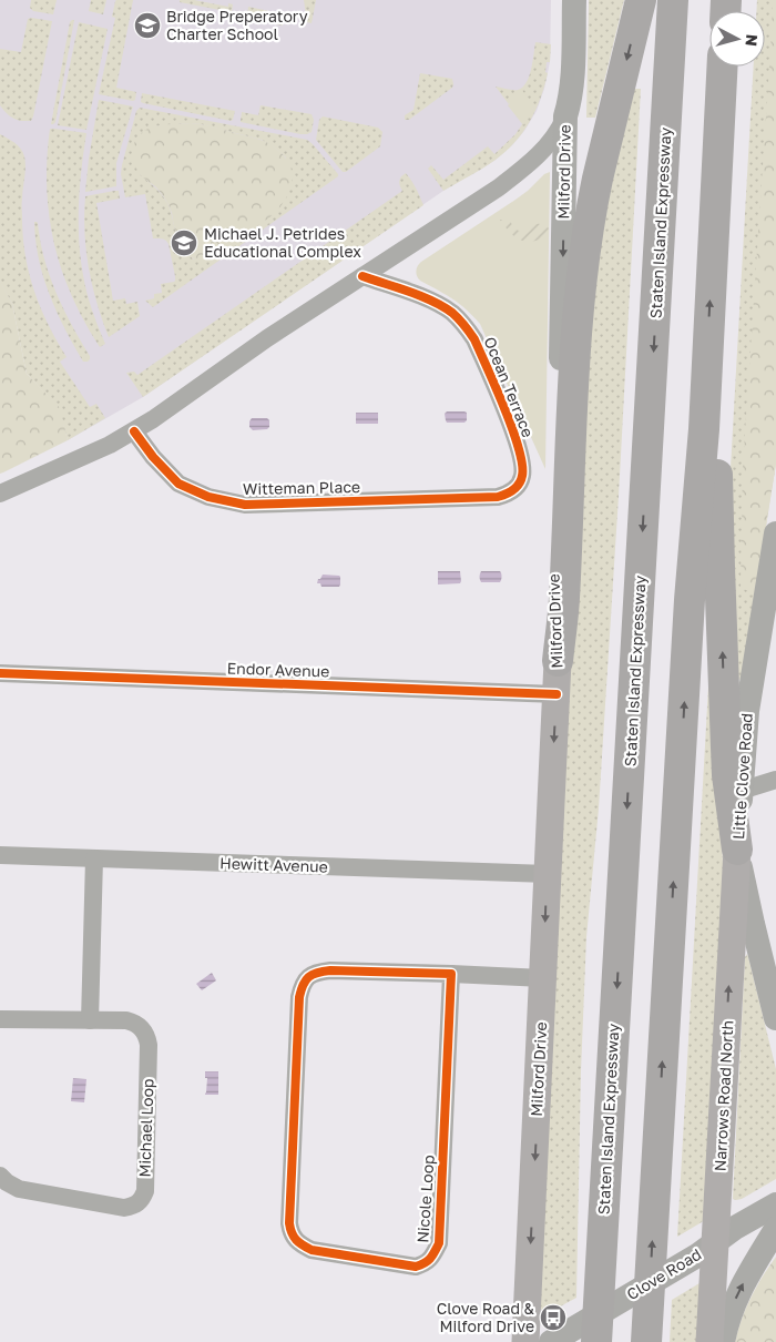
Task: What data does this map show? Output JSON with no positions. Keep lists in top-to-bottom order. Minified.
{"streets":{"highway":["Staten Island Expressway"],"main road":["Milford Drive","Narrows Road North"],"street":["Ocean Terrace","Witteman Place","Endor Avenue","Little Clove Road","Hewitt Avenue","Michael Loop","Nicole Loop","Clove Road"]},"crossings":[["Milford Drive","Endor Avenue"],["Milford Drive","Hewitt Avenue"],["Milford Drive","Nicole Loop"],["Ocean Terrace","Witteman Place"],["Little Clove Road","Narrows Road North"],["Narrows Road North","Clove Road"]],"one_way":["Milford Drive","Narrows Road North"],"places":{"school or university":["Bridge Preperatory Charter School","Michael J. Petrides Educational Complex"],"bus stop":["Clove Road & Milford Drive"]},"north":"right"}
